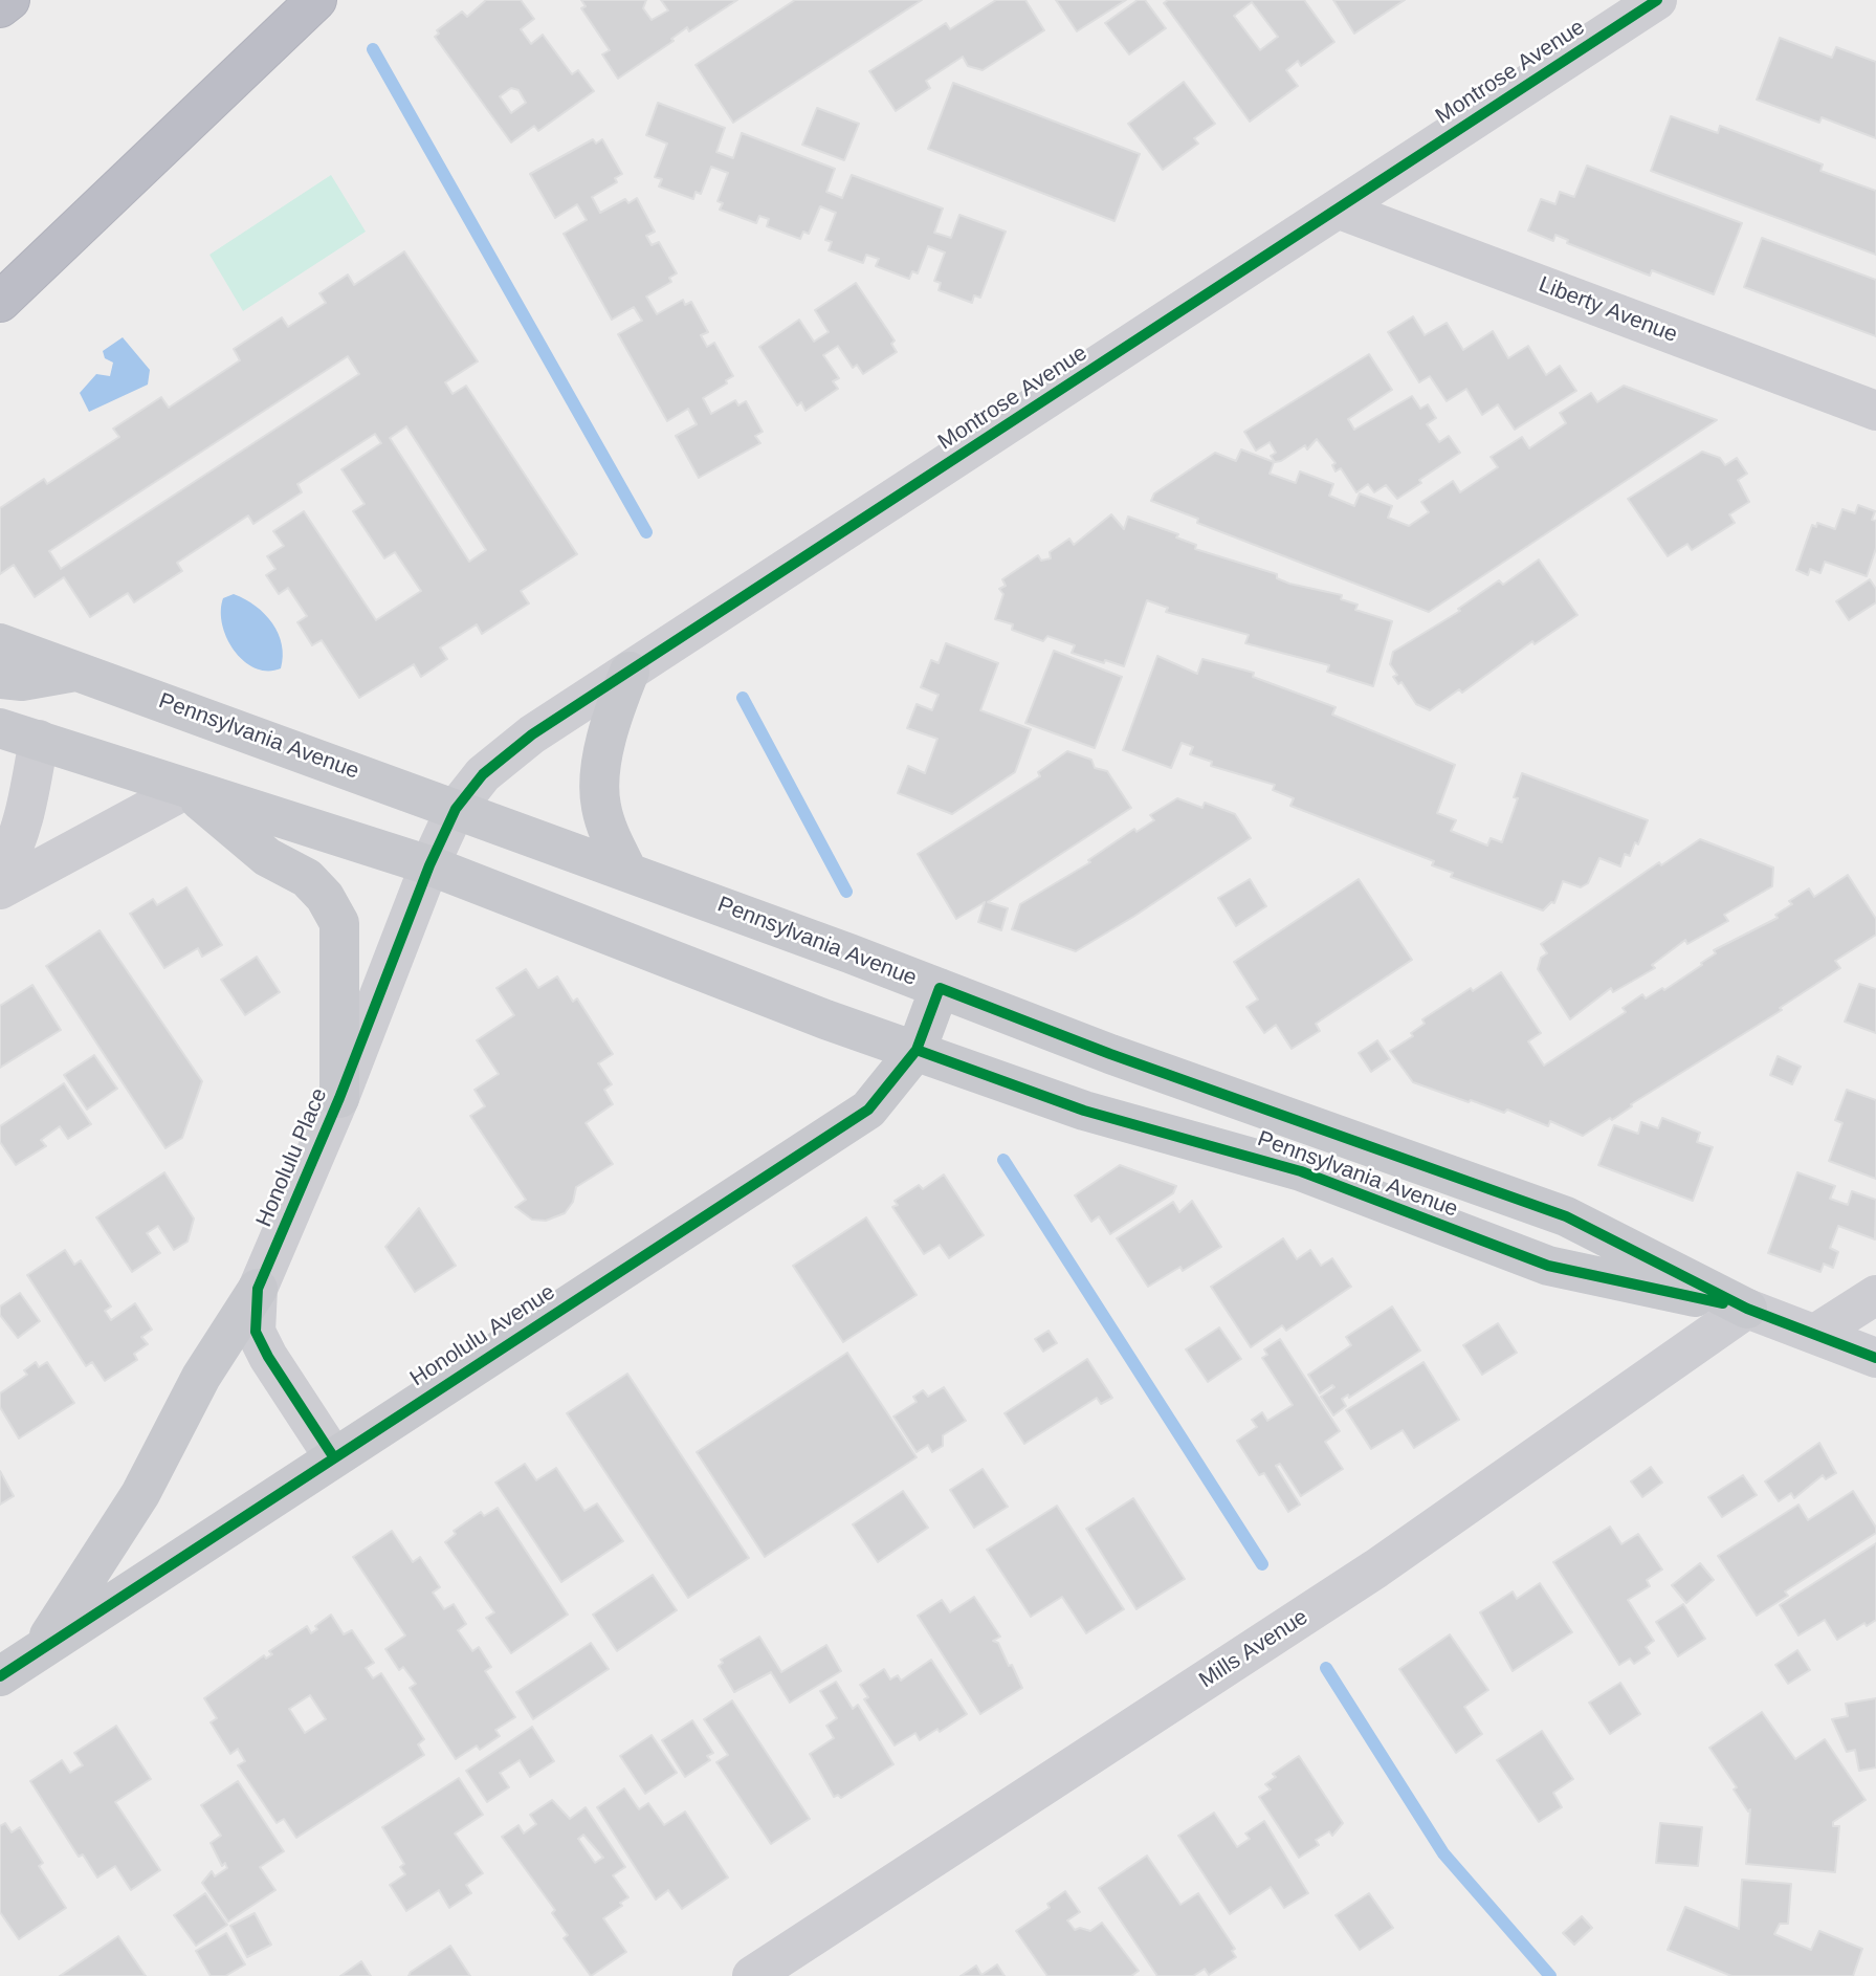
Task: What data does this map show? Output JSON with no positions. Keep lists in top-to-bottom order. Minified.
{"streets":{"main road":["Pennsylvania Avenue","Honolulu Avenue"],"street":["Montrose Avenue","Liberty Avenue","Honolulu Place","Mills Avenue"]},"crossings":[["Montrose Avenue","Liberty Avenue"],["Montrose Avenue","Pennsylvania Avenue"],["Montrose Avenue","Honolulu Place"],["Pennsylvania Avenue","Honolulu Place"],["Pennsylvania Avenue","Honolulu Avenue"],["Pennsylvania Avenue","Mills Avenue"],["Honolulu Place","Honolulu Avenue"]]}
